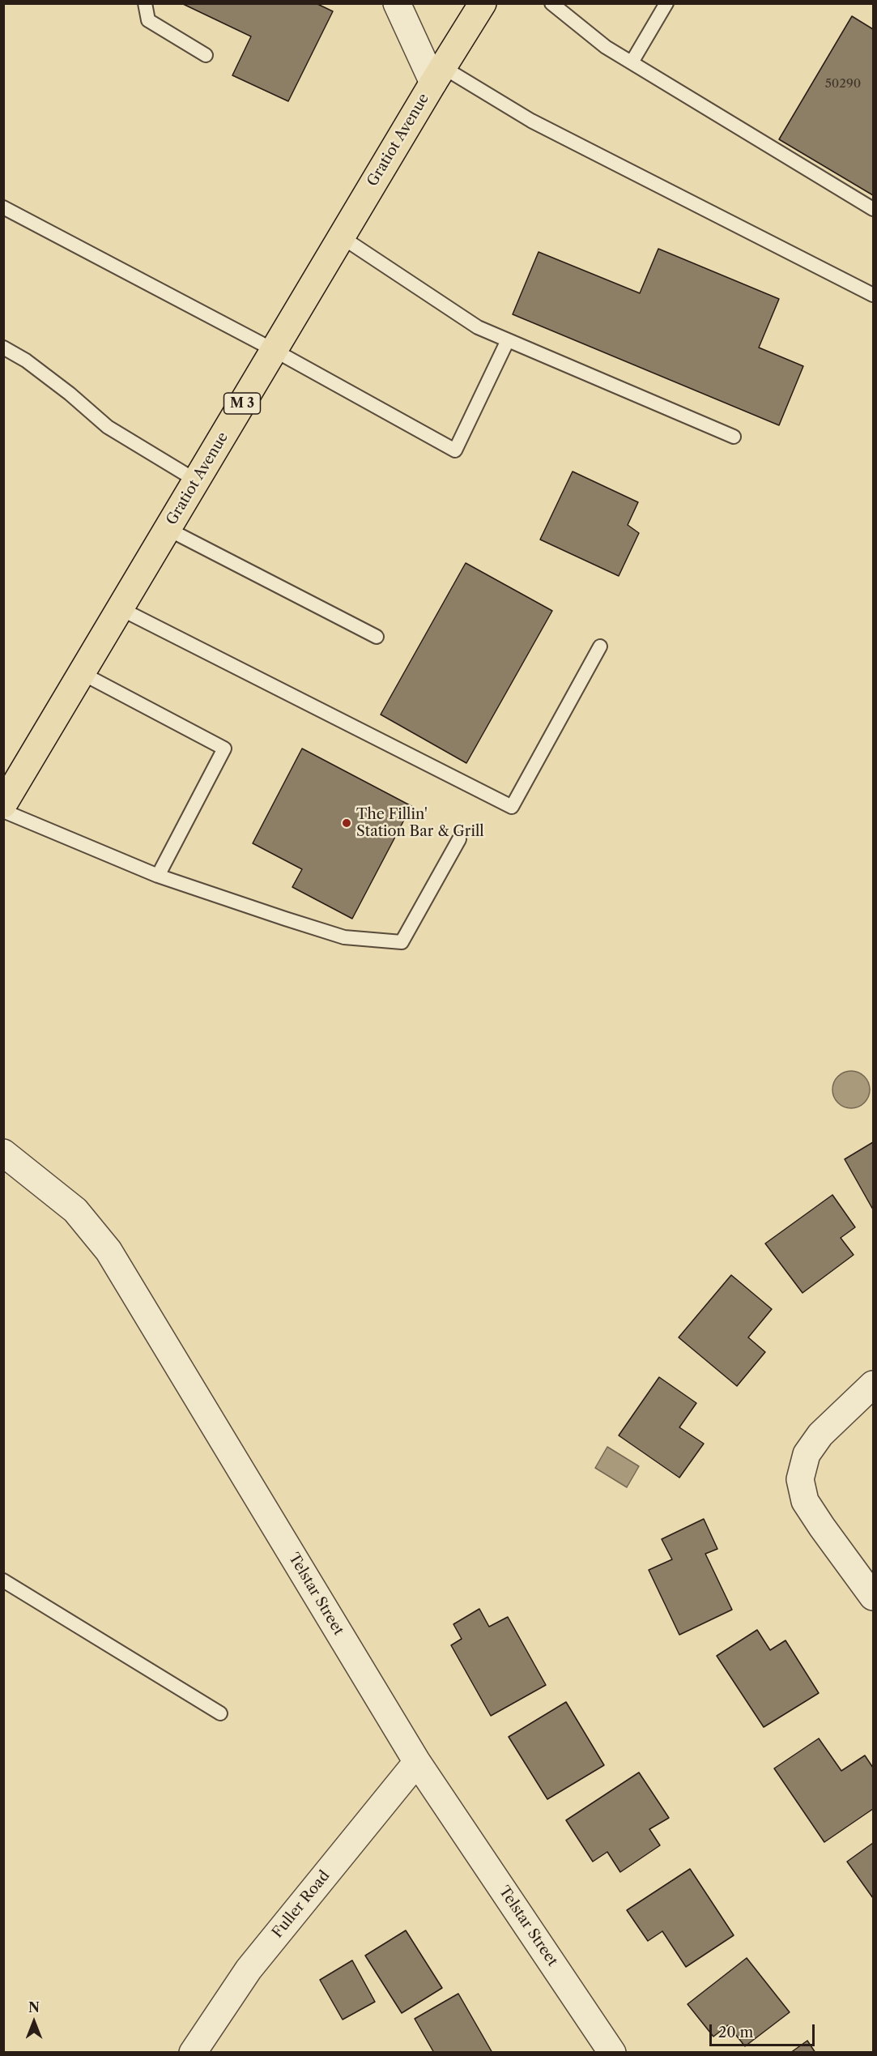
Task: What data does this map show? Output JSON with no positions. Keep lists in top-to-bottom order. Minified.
{"streets":{"main road":["Gratiot Avenue","M 3"],"street":["Telstar Street","Fuller Road"]},"crossings":[["Telstar Street","Fuller Road"]],"places":["The Fillin' Station Bar & Grill"],"house_numbers":["50290"],"scale_bar":"20 m","north":"top"}
